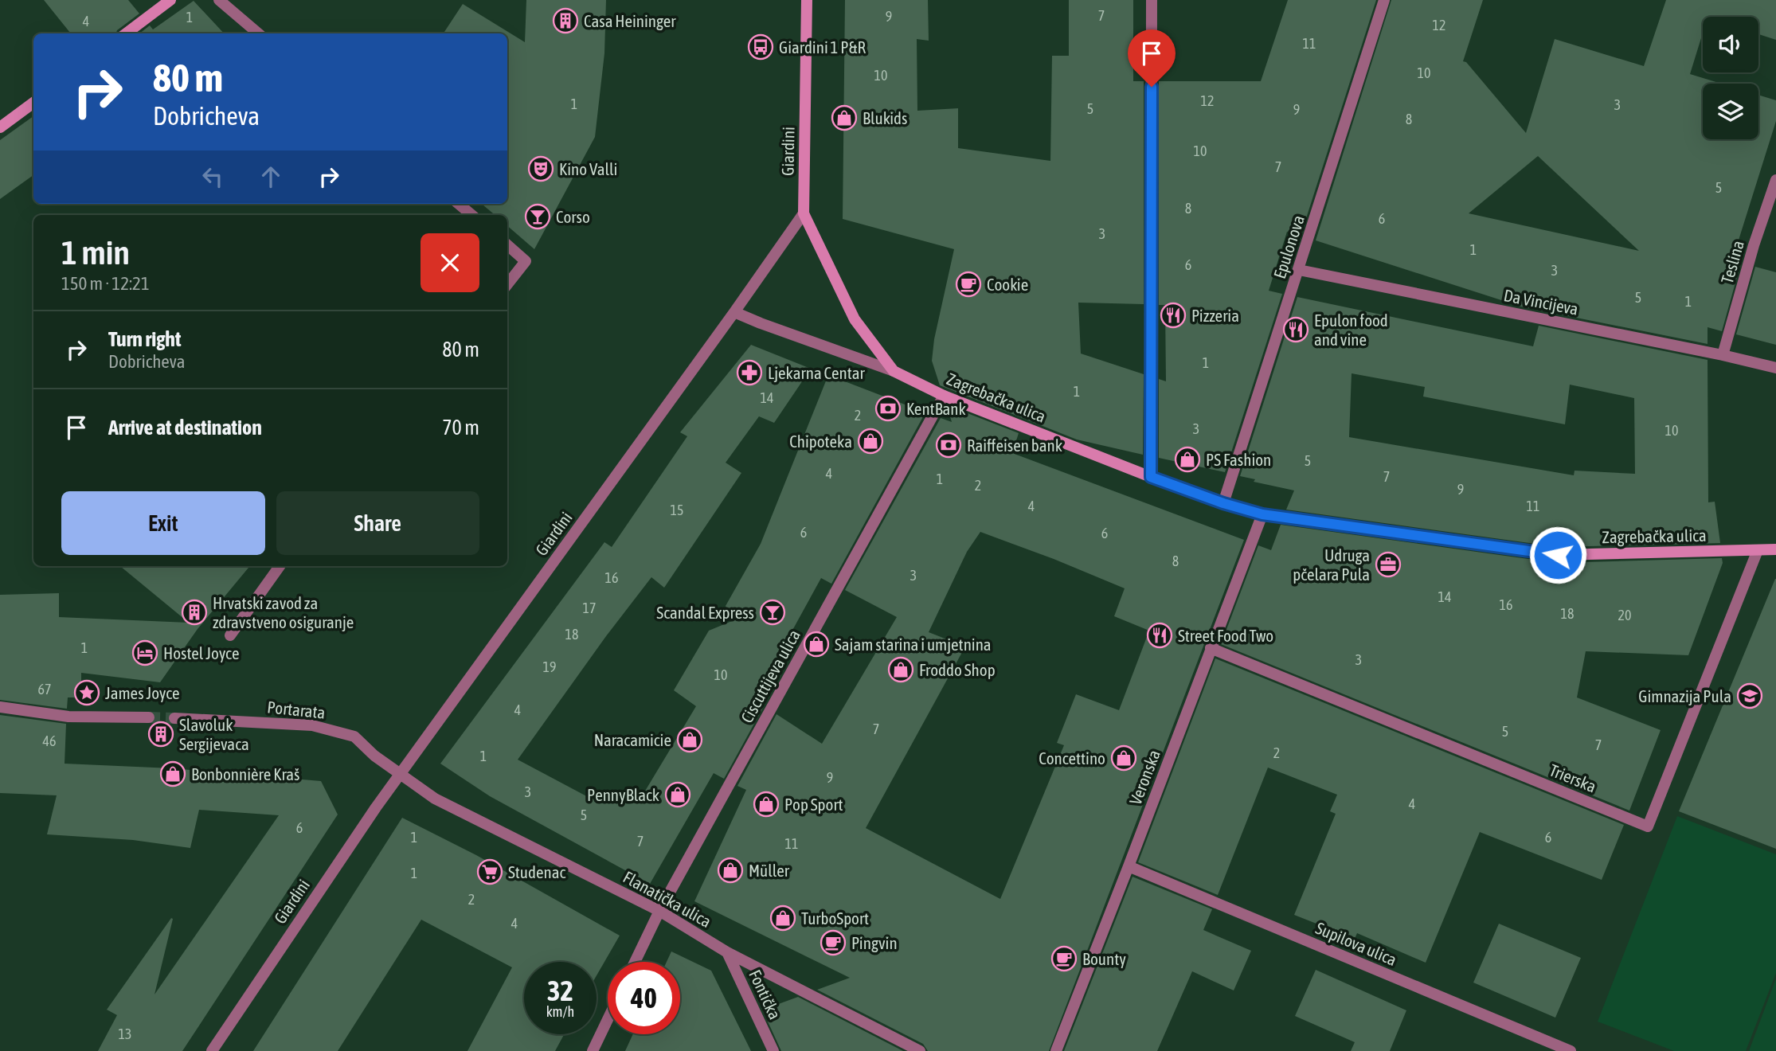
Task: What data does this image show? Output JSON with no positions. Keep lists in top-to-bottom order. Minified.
{"streets":{"street":["Giardini","Epulonova","Teslina","Da Vincijeva","Zagrebačka ulica","Ciscuttijeva ulica","Portarata","Veronska","Trierska","Flanatička ulica","Supilova ulica","Fontička"]},"crossings":[["Giardini","Zagrebačka ulica"],["Giardini","Portarata"],["Giardini","Flanatička ulica"],["Epulonova","Da Vincijeva"],["Epulonova","Zagrebačka ulica"],["Teslina","Da Vincijeva"],["Zagrebačka ulica","Ciscuttijeva ulica"],["Zagrebačka ulica","Veronska"],["Zagrebačka ulica","Trierska"],["Ciscuttijeva ulica","Flanatička ulica"],["Portarata","Flanatička ulica"],["Veronska","Trierska"],["Veronska","Supilova ulica"],["Flanatička ulica","Fontička"]],"places":{"building":["Casa Heininger","Hrvatski zavod za zdravstveno osiguranje","Slavoluk Sergijevaca"],"bus stop":["Giardini 1 P&R"],"shop":["Blukids","Chipoteka","PS Fashion","Sajam starina i umjetnina","Froddo Shop","Naracamicie","Concettino","Bonbonnière Kraš","PennyBlack","Pop Sport","Müller","TurboSport"],"theatre":["Kino Valli"],"bar":["Corso","Scandal Express"],"cafe":["Cookie","Pingvin","Bounty"],"restaurant":["Pizzeria","Epulon food and vine","Street Food Two"],"pharmacy":["Ljekarna Centar"],"bank":["KentBank","Raiffeisen bank"],"office":["Udruga pčelara Pula"],"hotel":["Hostel Joyce"],"place":["James Joyce"],"school or university":["Gimnazija Pula"],"supermarket":["Studenac"]},"house_numbers":["7","9","1","4","12","11","10","10","12","1","3","5","9","8","10","7","5","8","6","3","1","6","3","5","1","1","1","14","2","3","10","5","4","7","1","2","9","4","11","15","6","6","8","3","16","14","16","17","18","20","18","1","3","19","10","67","4","7","5","46","7","2","1","9","3","4","5","6","1","6","7","11","1","2","4","13"],"page":{"turn":["80 m","Dobricheva"],"heading":["1 min","150 m · 12:21"],"list":[{"name":"Turn right","note":"Dobricheva","value":"80 m"},{"name":"Arrive at destination","value":"70 m"}],"buttons":["Exit","Share"],"speed":"32 km/h","limit":"40"}}
